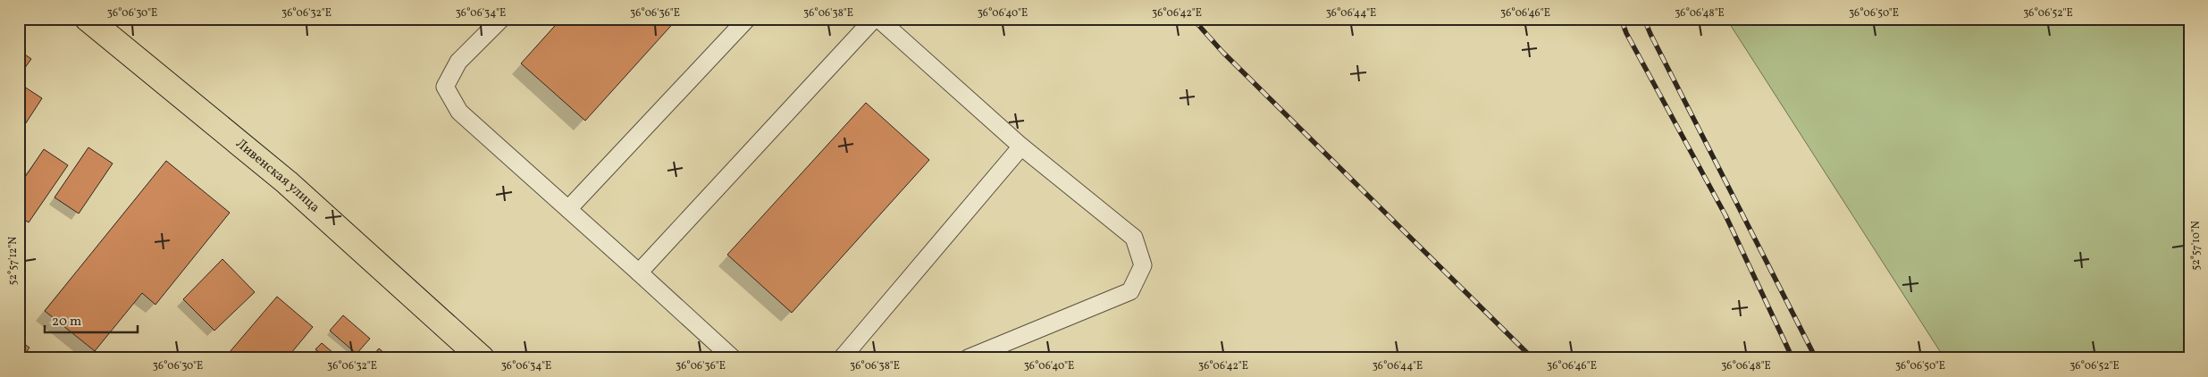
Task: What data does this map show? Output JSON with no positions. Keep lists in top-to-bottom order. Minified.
{"streets":{"main road":["Ливенская улица"]},"scale_bar":"20 m","coordinates":["36°06'30\"E","36°06'32\"E","36°06'34\"E","36°06'36\"E","36°06'38\"E","36°06'40\"E","36°06'42\"E","36°06'44\"E","36°06'46\"E","36°06'48\"E","36°06'50\"E","36°06'52\"E","52°57'10\"N","52°57'12\"N"]}
